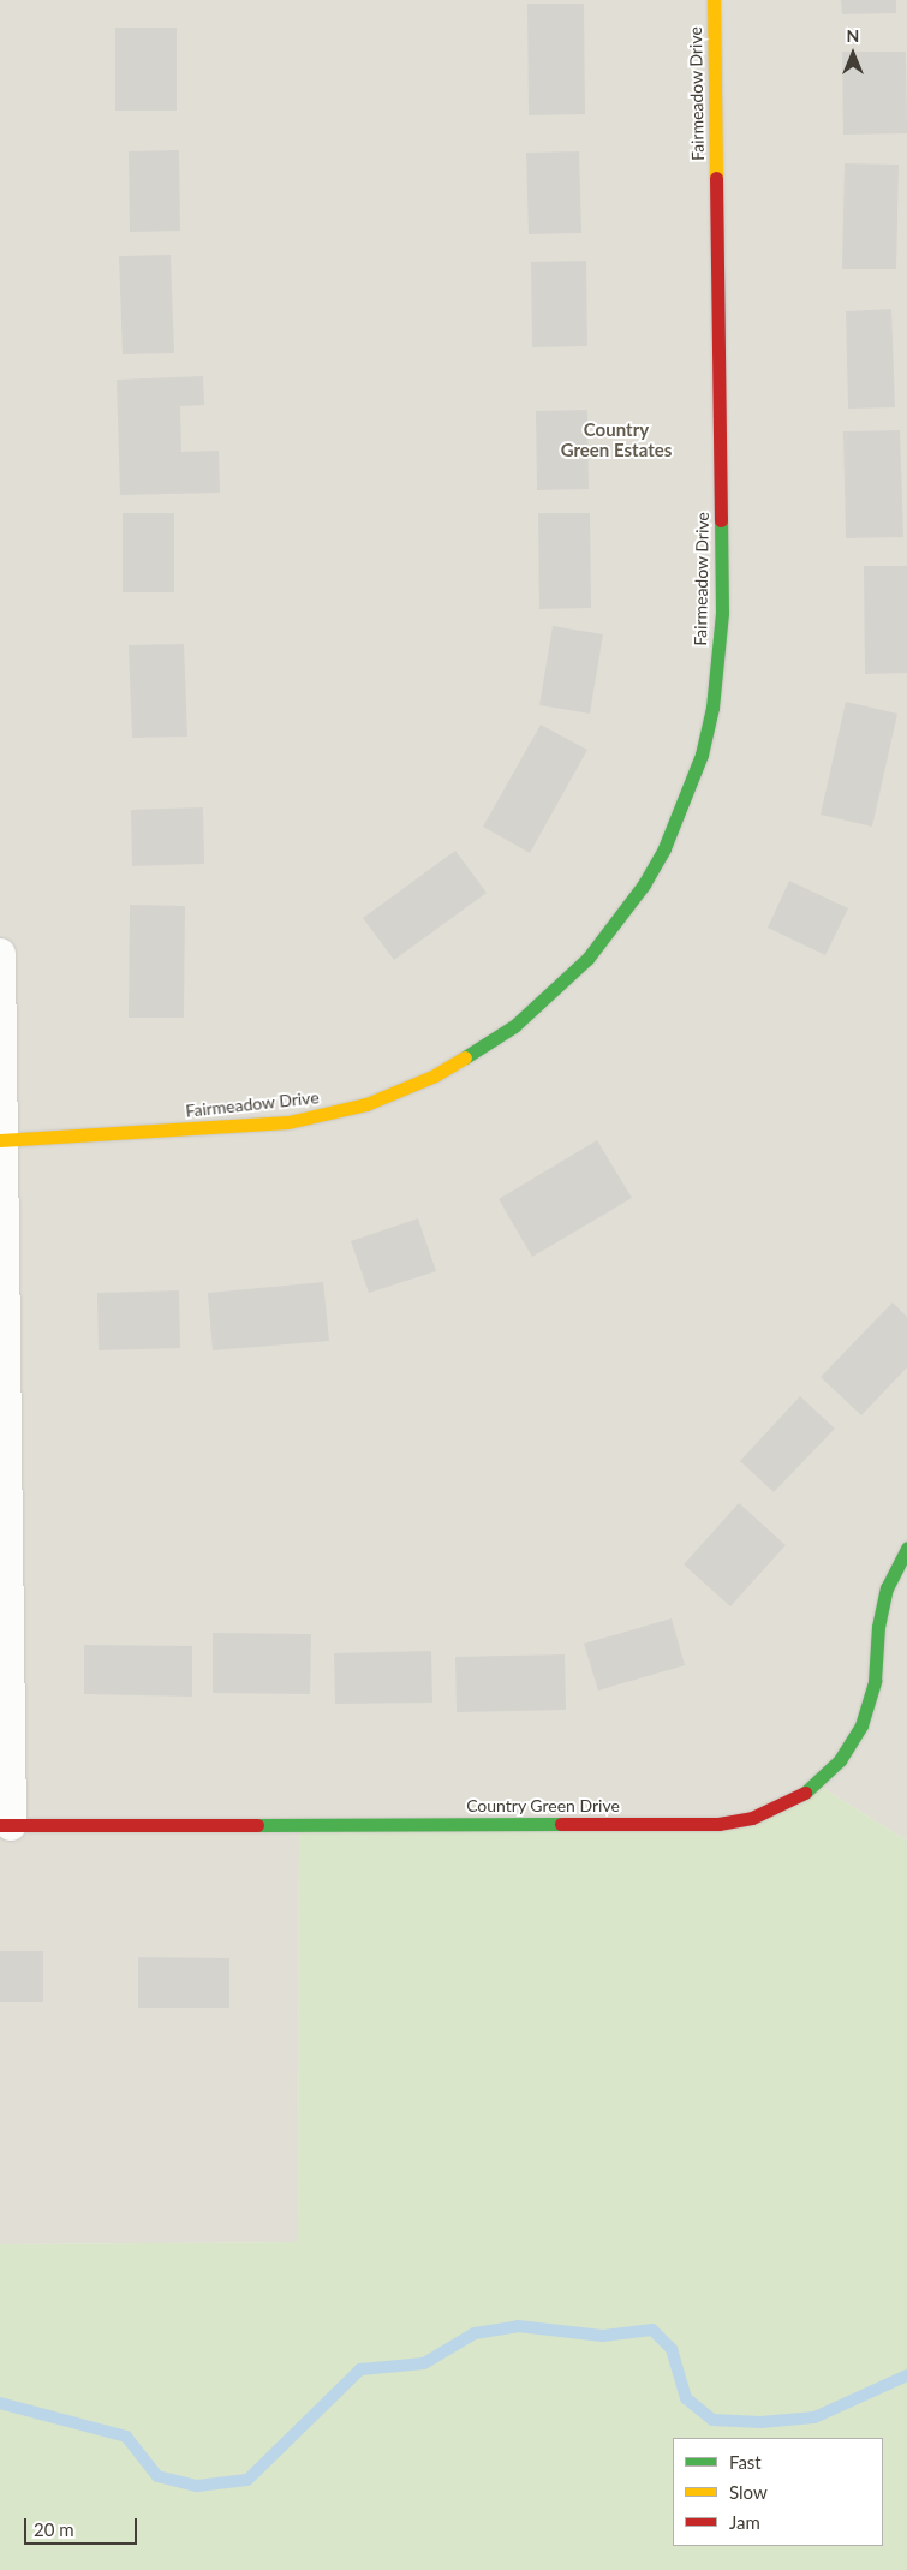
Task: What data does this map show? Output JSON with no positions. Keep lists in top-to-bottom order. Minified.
{"streets":{"street":["Fairmeadow Drive","Country Green Drive"]},"districts":["Country Green Estates"],"legend":["Fast","Slow","Jam"],"scale_bar":"20 m","north":"top"}
